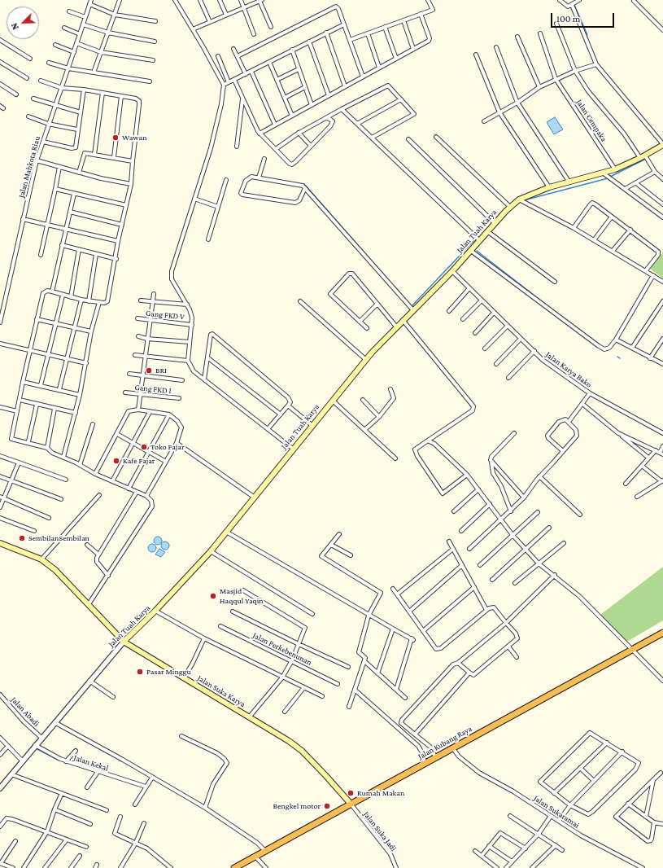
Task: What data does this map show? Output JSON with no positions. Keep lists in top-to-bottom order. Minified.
{"streets":{"highway":["Jalan Kubang Raya"],"main road":["Jalan Tuah Karya","Jalan Suka Karya"],"street":["Jalan Cempaka","Jalan Mahkota Riau","Gang FKD V","Jalan Karya Bako","Gang FKD I","Jalan Perkebenunan","Jalan Abadi","Jalan Kekal","Jalan Sukaramai","Jalan Suka Jadi"]},"crossings":[["Jalan Cempaka","Jalan Tuah Karya"],["Jalan Tuah Karya","Jalan Karya Bako"],["Jalan Tuah Karya","Jalan Suka Karya"],["Jalan Tuah Karya","Jalan Abadi"],["Jalan Tuah Karya","Jalan Kekal"],["Jalan Suka Karya","Jalan Kubang Raya"],["Jalan Suka Karya","Jalan Suka Jadi"],["Jalan Kubang Raya","Jalan Sukaramai"],["Jalan Kubang Raya","Jalan Suka Jadi"]],"places":["Wawan","BRI","Toko Fajar","Kafe Fajar","SembilanSembilan","Masjid Haqqul Yaqin","Pasar Minggu","Rumah Makan","Bengkel motor"],"scale_bar":"100 m","north":"bottom left"}
